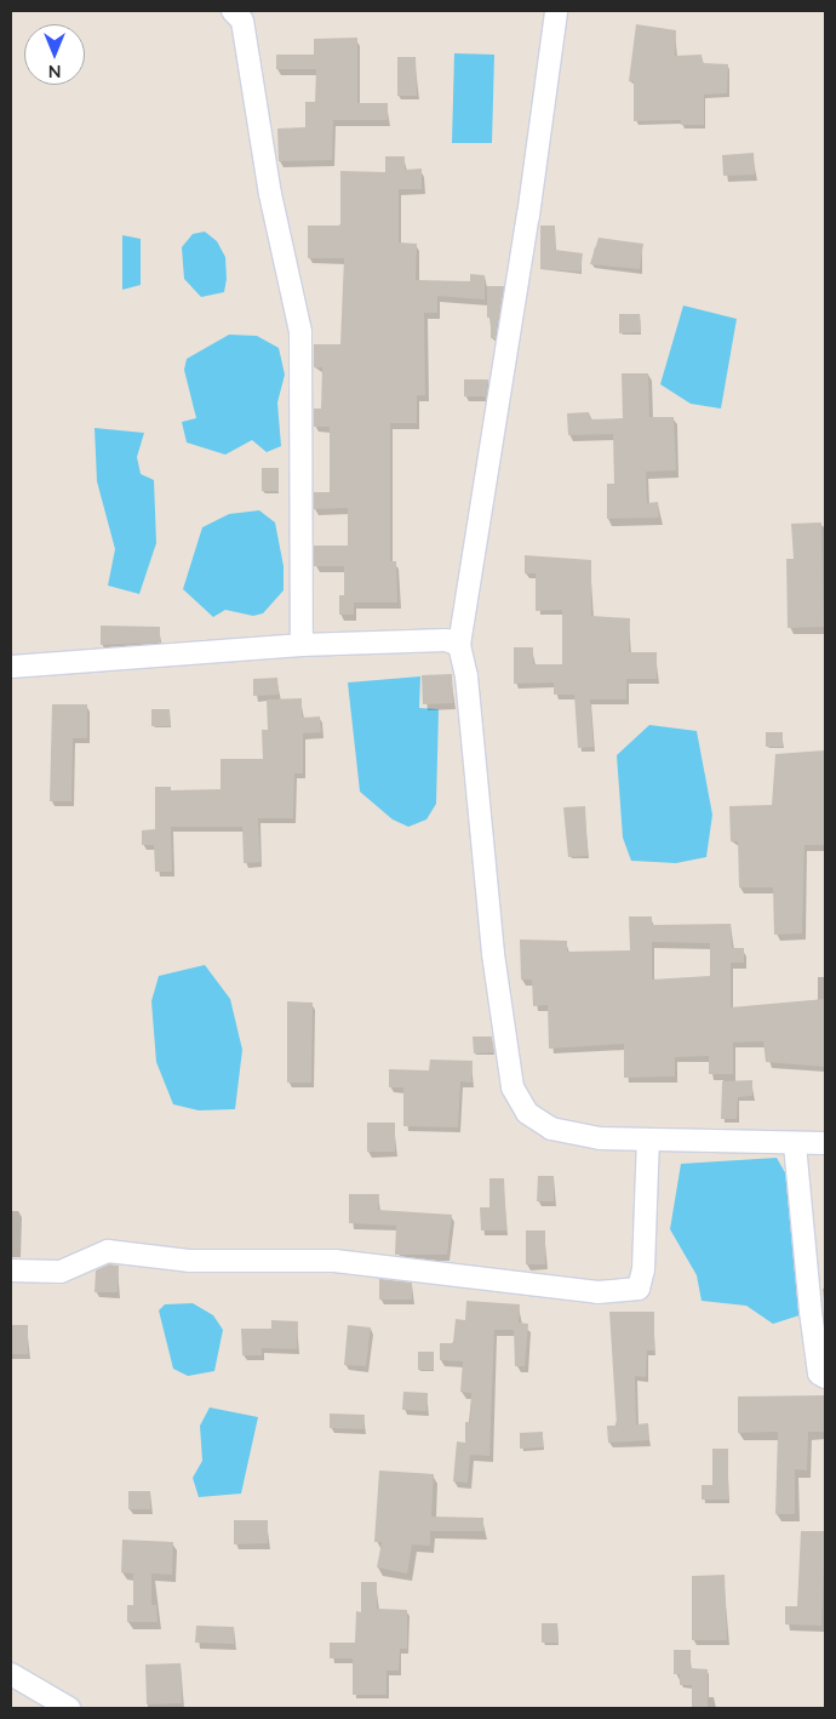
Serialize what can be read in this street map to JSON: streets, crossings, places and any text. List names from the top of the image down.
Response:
{
  "north": "bottom"
}
